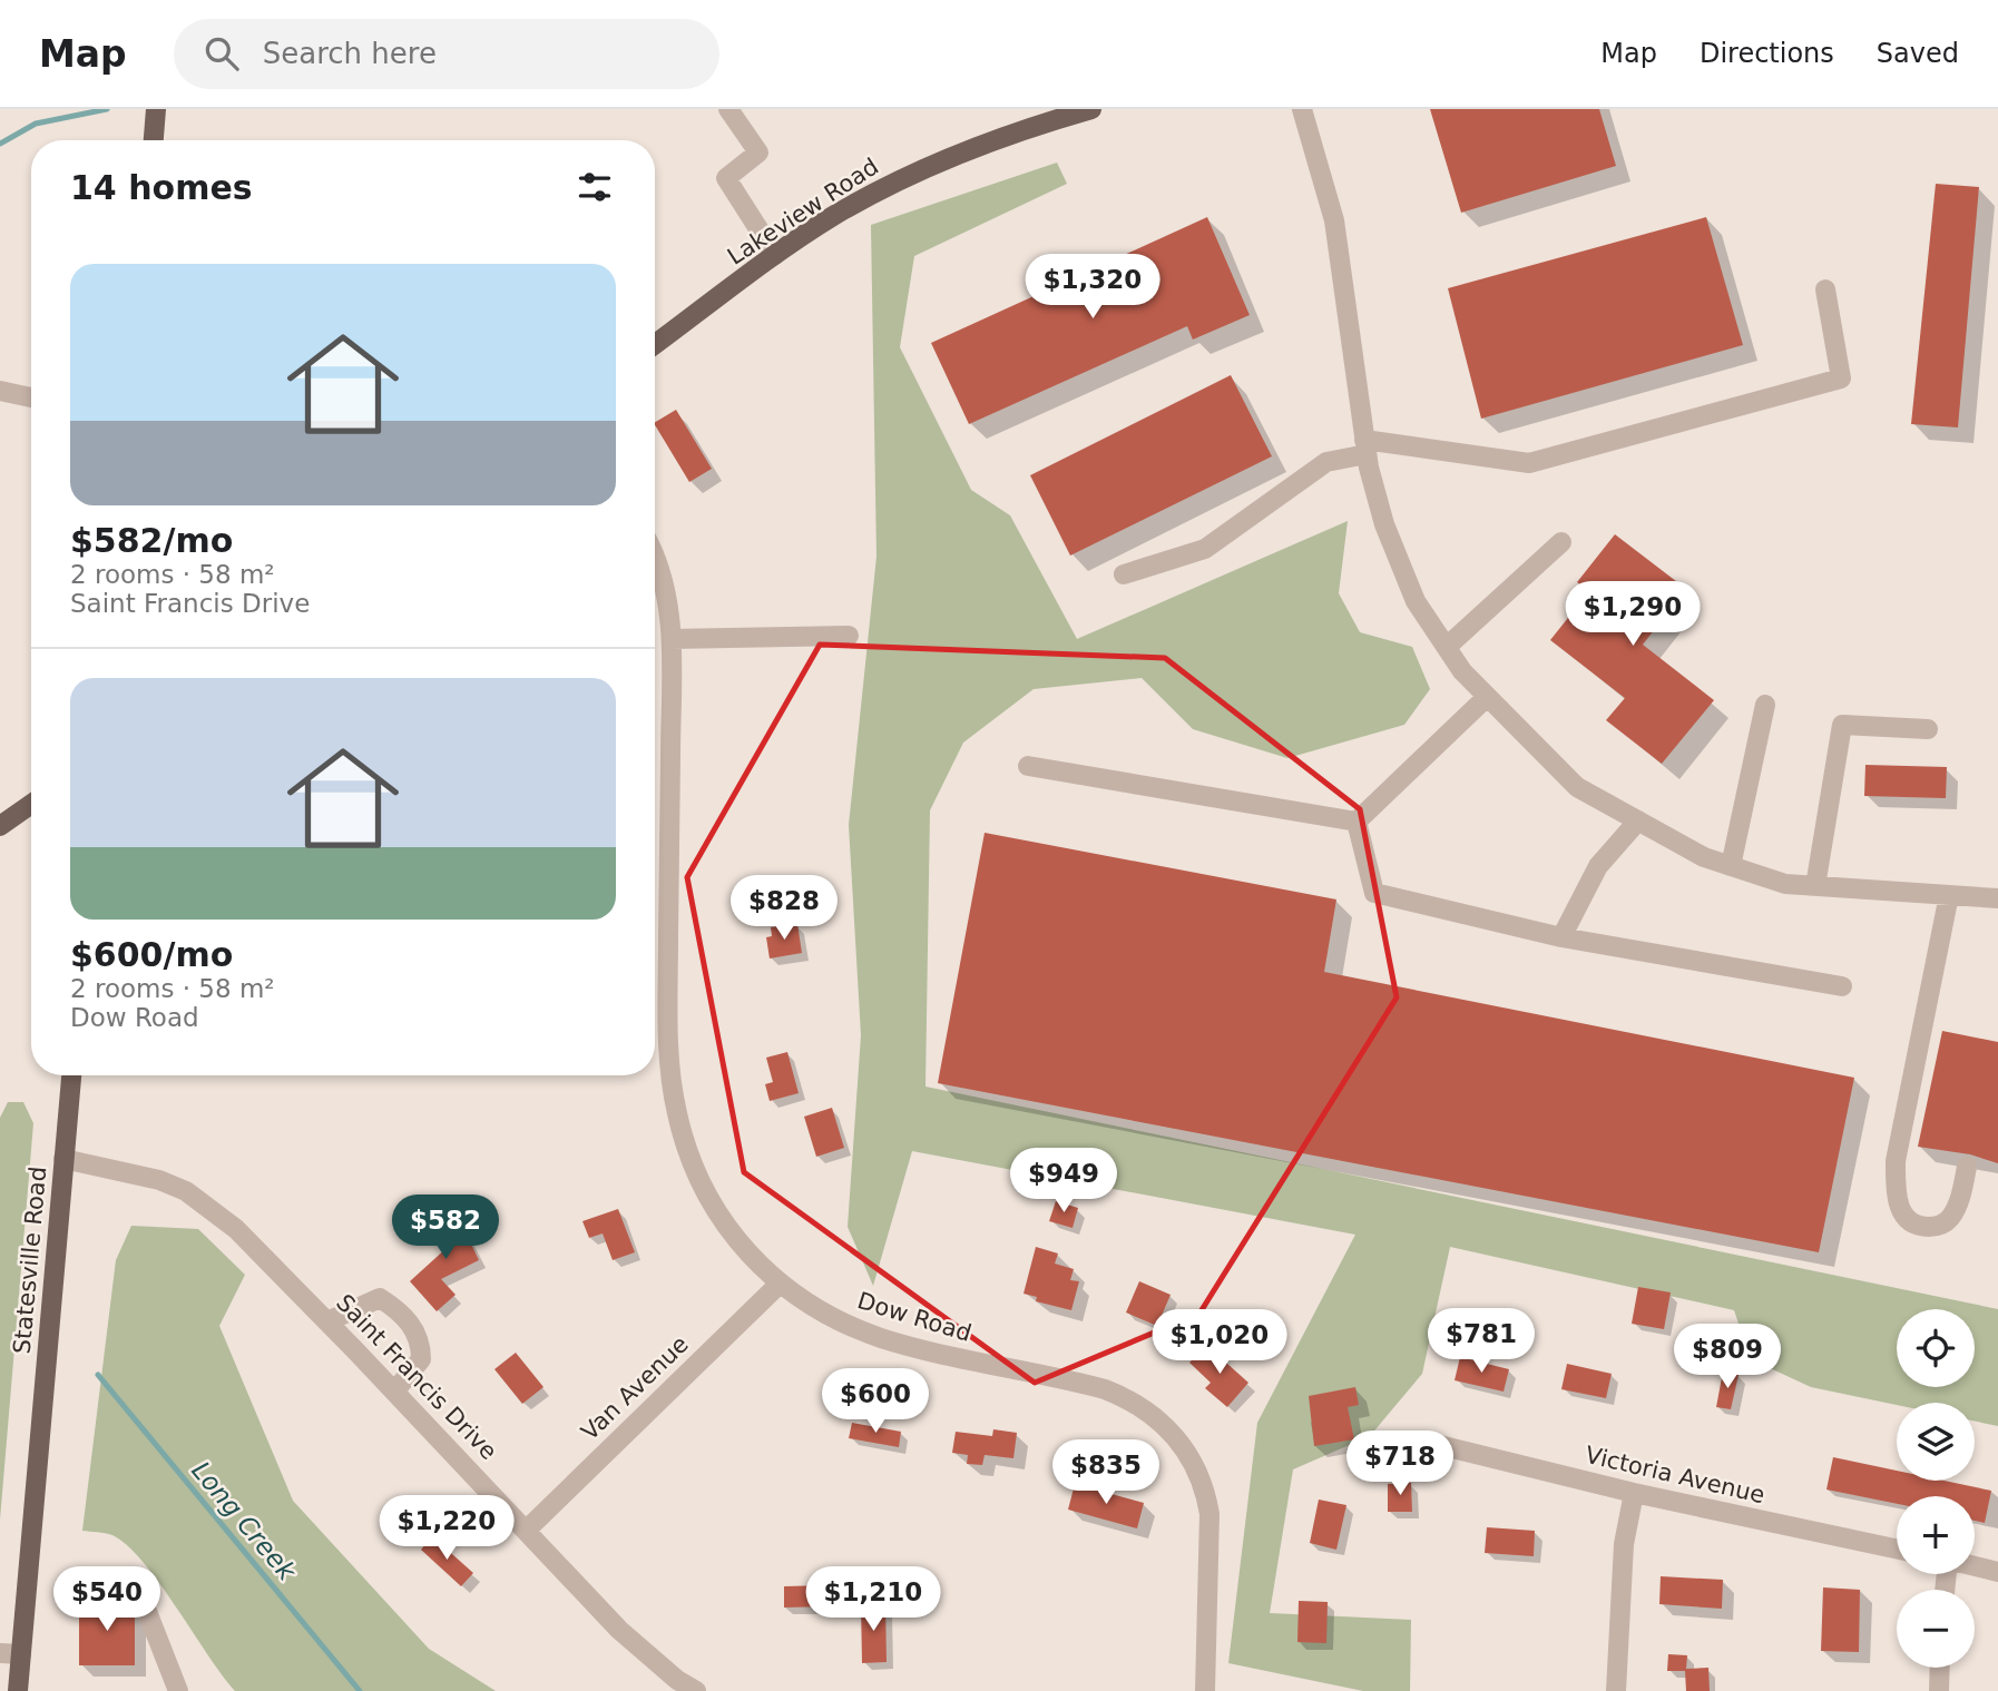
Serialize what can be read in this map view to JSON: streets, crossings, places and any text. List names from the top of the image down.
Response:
{
  "streets": {
    "main road": ["Lakeview Road", "Statesville Road"],
    "street": [
      "Dow Road",
      "Saint Francis Drive",
      "Van Avenue",
      "Victoria Avenue"
    ]
  },
  "crossings": [
    ["Statesville Road", "Saint Francis Drive"],
    ["Dow Road", "Van Avenue"],
    ["Saint Francis Drive", "Van Avenue"]
  ],
  "water": ["Long Creek"],
  "page": {
    "header": "Map",
    "search": "Search here",
    "nav": ["Map", "Directions", "Saved"],
    "heading": "14 homes",
    "list": [
      {
        "name": "$582/mo",
        "note": "2 rooms · 58 m² · Saint Francis Drive"
      },
      {
        "name": "$600/mo",
        "note": "2 rooms · 58 m² · Dow Road"
      }
    ],
    "price": [
      "$1,320",
      "$1,290",
      "$828",
      "$949",
      "$582",
      "$781",
      "$1,020",
      "$809",
      "$600",
      "$718",
      "$835",
      "$1,220",
      "$540",
      "$1,210"
    ],
    "map_buttons": ["+", "−"]
  }
}
